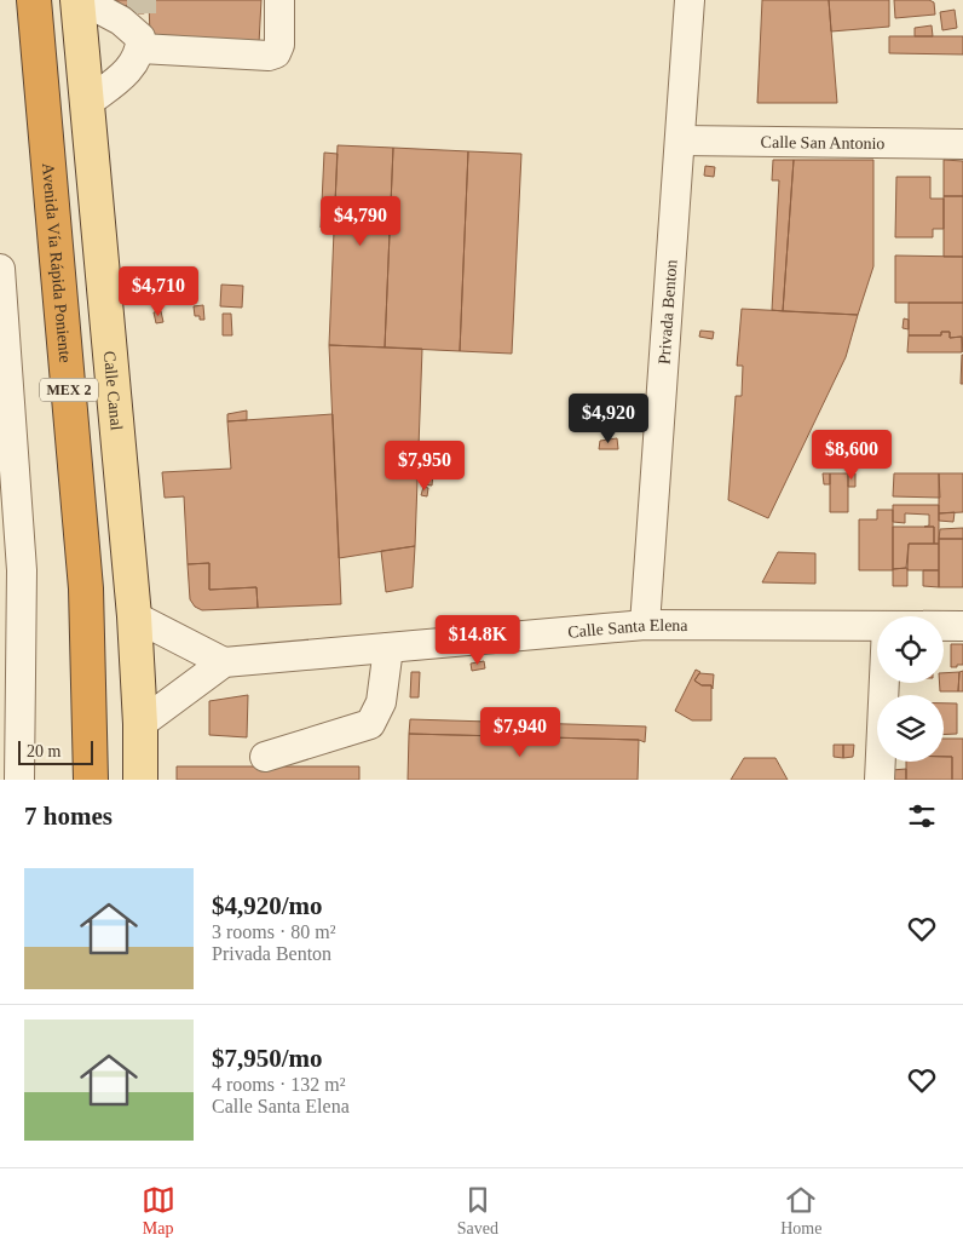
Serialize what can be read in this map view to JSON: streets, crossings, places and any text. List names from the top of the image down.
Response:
{
  "streets": {
    "highway": ["Avenida Vía Rápida Poniente", "MEX 2"],
    "main road": ["Calle Canal"],
    "street": ["Calle San Antonio", "Privada Benton", "Calle Santa Elena"]
  },
  "crossings": [
    ["Calle San Antonio", "Privada Benton"],
    ["Privada Benton", "Calle Santa Elena"]
  ],
  "scale_bar": "20 m",
  "page": {
    "price": [
      "$4,790",
      "$4,710",
      "$4,920",
      "$8,600",
      "$7,950",
      "$14.8K",
      "$7,940"
    ],
    "scale": "20 m",
    "heading": "7 homes",
    "list": [
      {
        "name": "$4,920/mo",
        "note": "3 rooms · 80 m² · Privada Benton"
      },
      {
        "name": "$7,950/mo",
        "note": "4 rooms · 132 m² · Calle Santa Elena"
      }
    ],
    "tabs": ["Map", "Saved", "Home"]
  }
}
